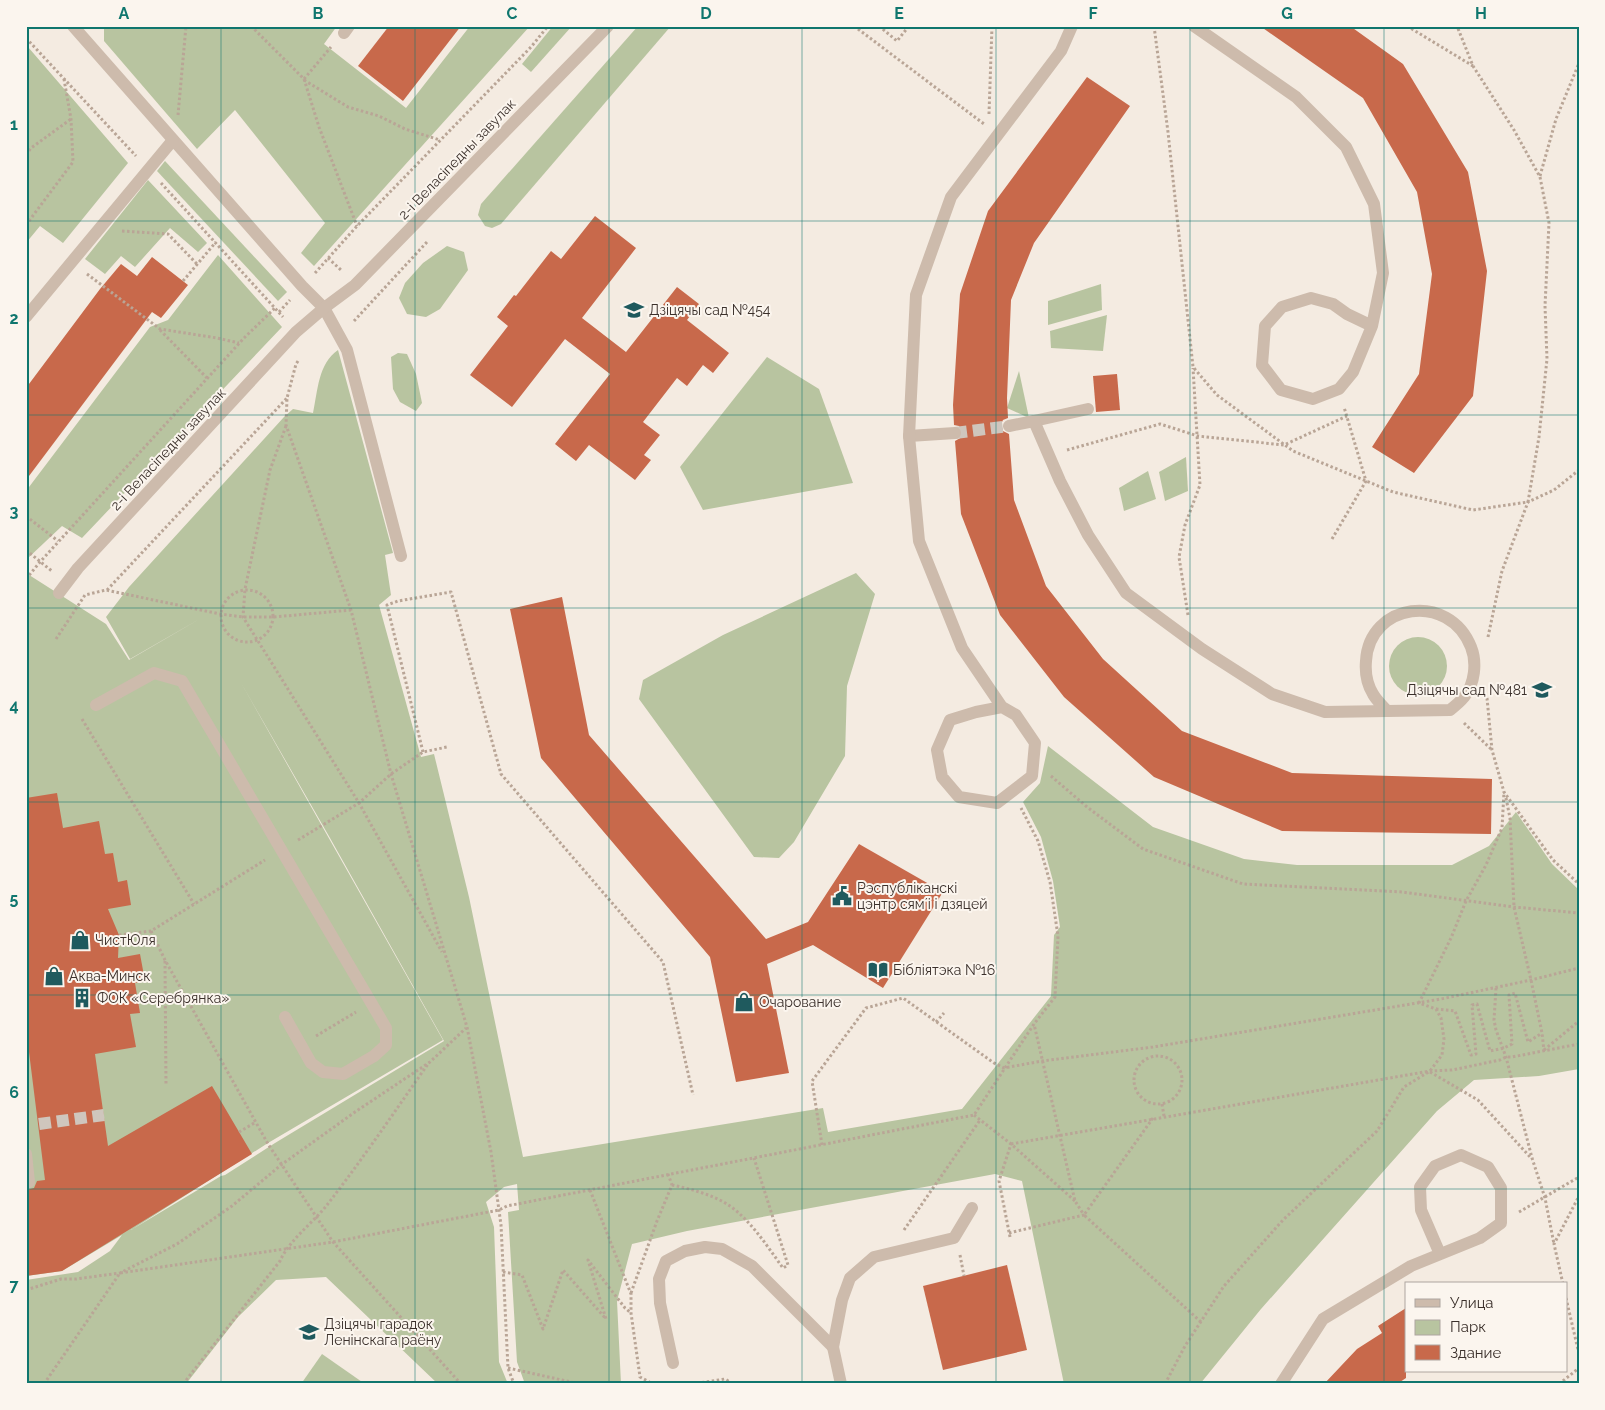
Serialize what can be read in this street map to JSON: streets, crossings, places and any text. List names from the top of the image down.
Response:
{
  "streets": {
    "street": ["2-і Веласіпедны завулак"]
  },
  "places": {
    "school or university": ["Дзіцячы сад №454", "Дзіцячы сад №481", "Дзіцячы гарадок Ленінскага раёну"],
    "public building": ["Рэспубліканскі цэнтр сямʼі і дзяцей"],
    "shop": ["ЧистЮля", "Аква-Минск", "Очарование"],
    "library": ["Бібліятэка №16"],
    "building": ["ФОК «Серебрянка»"]
  },
  "legend": ["Улица", "Парк", "Здание"],
  "grid": {
    "columns": [
      "A",
      "B",
      "C",
      "D",
      "E",
      "F",
      "G",
      "H"
    ],
    "rows": [
      "1",
      "2",
      "3",
      "4",
      "5",
      "6",
      "7"
    ]
  }
}
